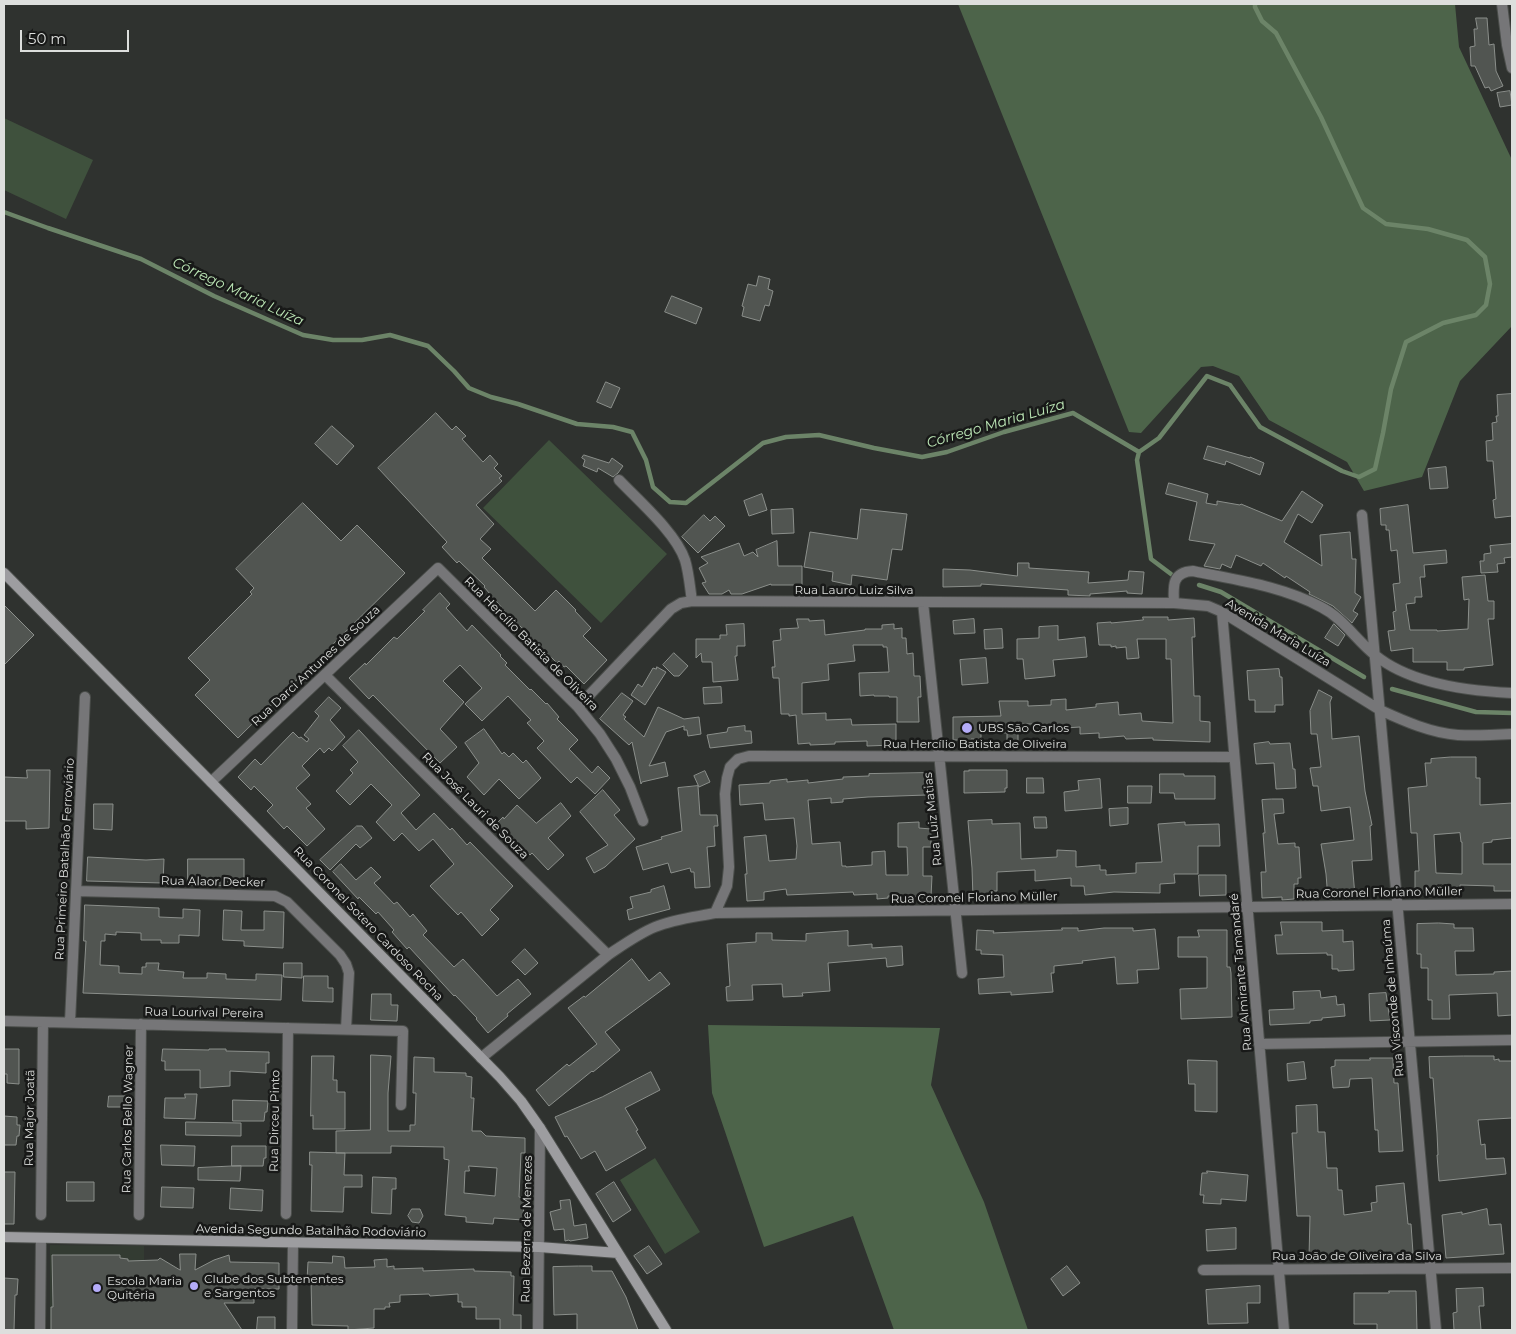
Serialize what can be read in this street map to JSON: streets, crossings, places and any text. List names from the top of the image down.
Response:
{
  "streets": {
    "street": [
      "Rua Lauro Luiz Silva",
      "Avenida Maria Luíza",
      "Rua Hercílio Batista de Oliveira",
      "Rua Darci Antunes de Souza",
      "Rua José Lauri de Souza",
      "Rua Luiz Matias",
      "Rua Primeiro Batalhão Ferroviário",
      "Rua Alaor Decker",
      "Rua Coronel Floriano Müller",
      "Rua Coronel Sotero Cardoso Rocha",
      "Rua Almirante Tamandaré",
      "Rua Visconde de Inhaúma",
      "Rua Lourival Pereira",
      "Rua Major Joatã",
      "Rua Carlos Bello Wagner",
      "Rua Dirceu Pinto",
      "Rua Bezerra de Menezes",
      "Avenida Segundo Batalhão Rodoviário",
      "Rua João de Oliveira da Silva"
    ]
  },
  "crossings": [
    ["Rua Lauro Luiz Silva", "Avenida Maria Luíza"],
    ["Rua Lauro Luiz Silva", "Rua Hercílio Batista de Oliveira"],
    ["Rua Lauro Luiz Silva", "Rua Luiz Matias"],
    ["Avenida Maria Luíza", "Rua Almirante Tamandaré"],
    ["Avenida Maria Luíza", "Rua Visconde de Inhaúma"],
    ["Rua Hercílio Batista de Oliveira", "Rua Darci Antunes de Souza"],
    ["Rua Hercílio Batista de Oliveira", "Rua Luiz Matias"],
    ["Rua Hercílio Batista de Oliveira", "Rua Coronel Floriano Müller"],
    ["Rua Hercílio Batista de Oliveira", "Rua Almirante Tamandaré"],
    ["Rua Darci Antunes de Souza", "Rua José Lauri de Souza"],
    ["Rua Darci Antunes de Souza", "Rua Coronel Sotero Cardoso Rocha"],
    ["Rua José Lauri de Souza", "Rua Coronel Floriano Müller"],
    ["Rua Luiz Matias", "Rua Coronel Floriano Müller"],
    ["Rua Primeiro Batalhão Ferroviário", "Rua Alaor Decker"],
    ["Rua Primeiro Batalhão Ferroviário", "Rua Lourival Pereira"],
    ["Rua Alaor Decker", "Rua Lourival Pereira"],
    ["Rua Coronel Floriano Müller", "Rua Coronel Sotero Cardoso Rocha"],
    ["Rua Coronel Floriano Müller", "Rua Almirante Tamandaré"],
    ["Rua Coronel Floriano Müller", "Rua Visconde de Inhaúma"],
    ["Rua Coronel Sotero Cardoso Rocha", "Rua Bezerra de Menezes"],
    ["Rua Coronel Sotero Cardoso Rocha", "Avenida Segundo Batalhão Rodoviário"],
    ["Rua Almirante Tamandaré", "Rua João de Oliveira da Silva"],
    ["Rua Visconde de Inhaúma", "Rua João de Oliveira da Silva"],
    ["Rua Lourival Pereira", "Rua Major Joatã"],
    ["Rua Lourival Pereira", "Rua Carlos Bello Wagner"],
    ["Rua Lourival Pereira", "Rua Dirceu Pinto"],
    ["Rua Bezerra de Menezes", "Avenida Segundo Batalhão Rodoviário"]
  ],
  "water": ["Córrego Maria Luíza"],
  "places": ["UBS São Carlos", "Clube dos Subtenentes e Sargentos", "Escola Maria Quitéria"],
  "scale_bar": "50 m"
}
